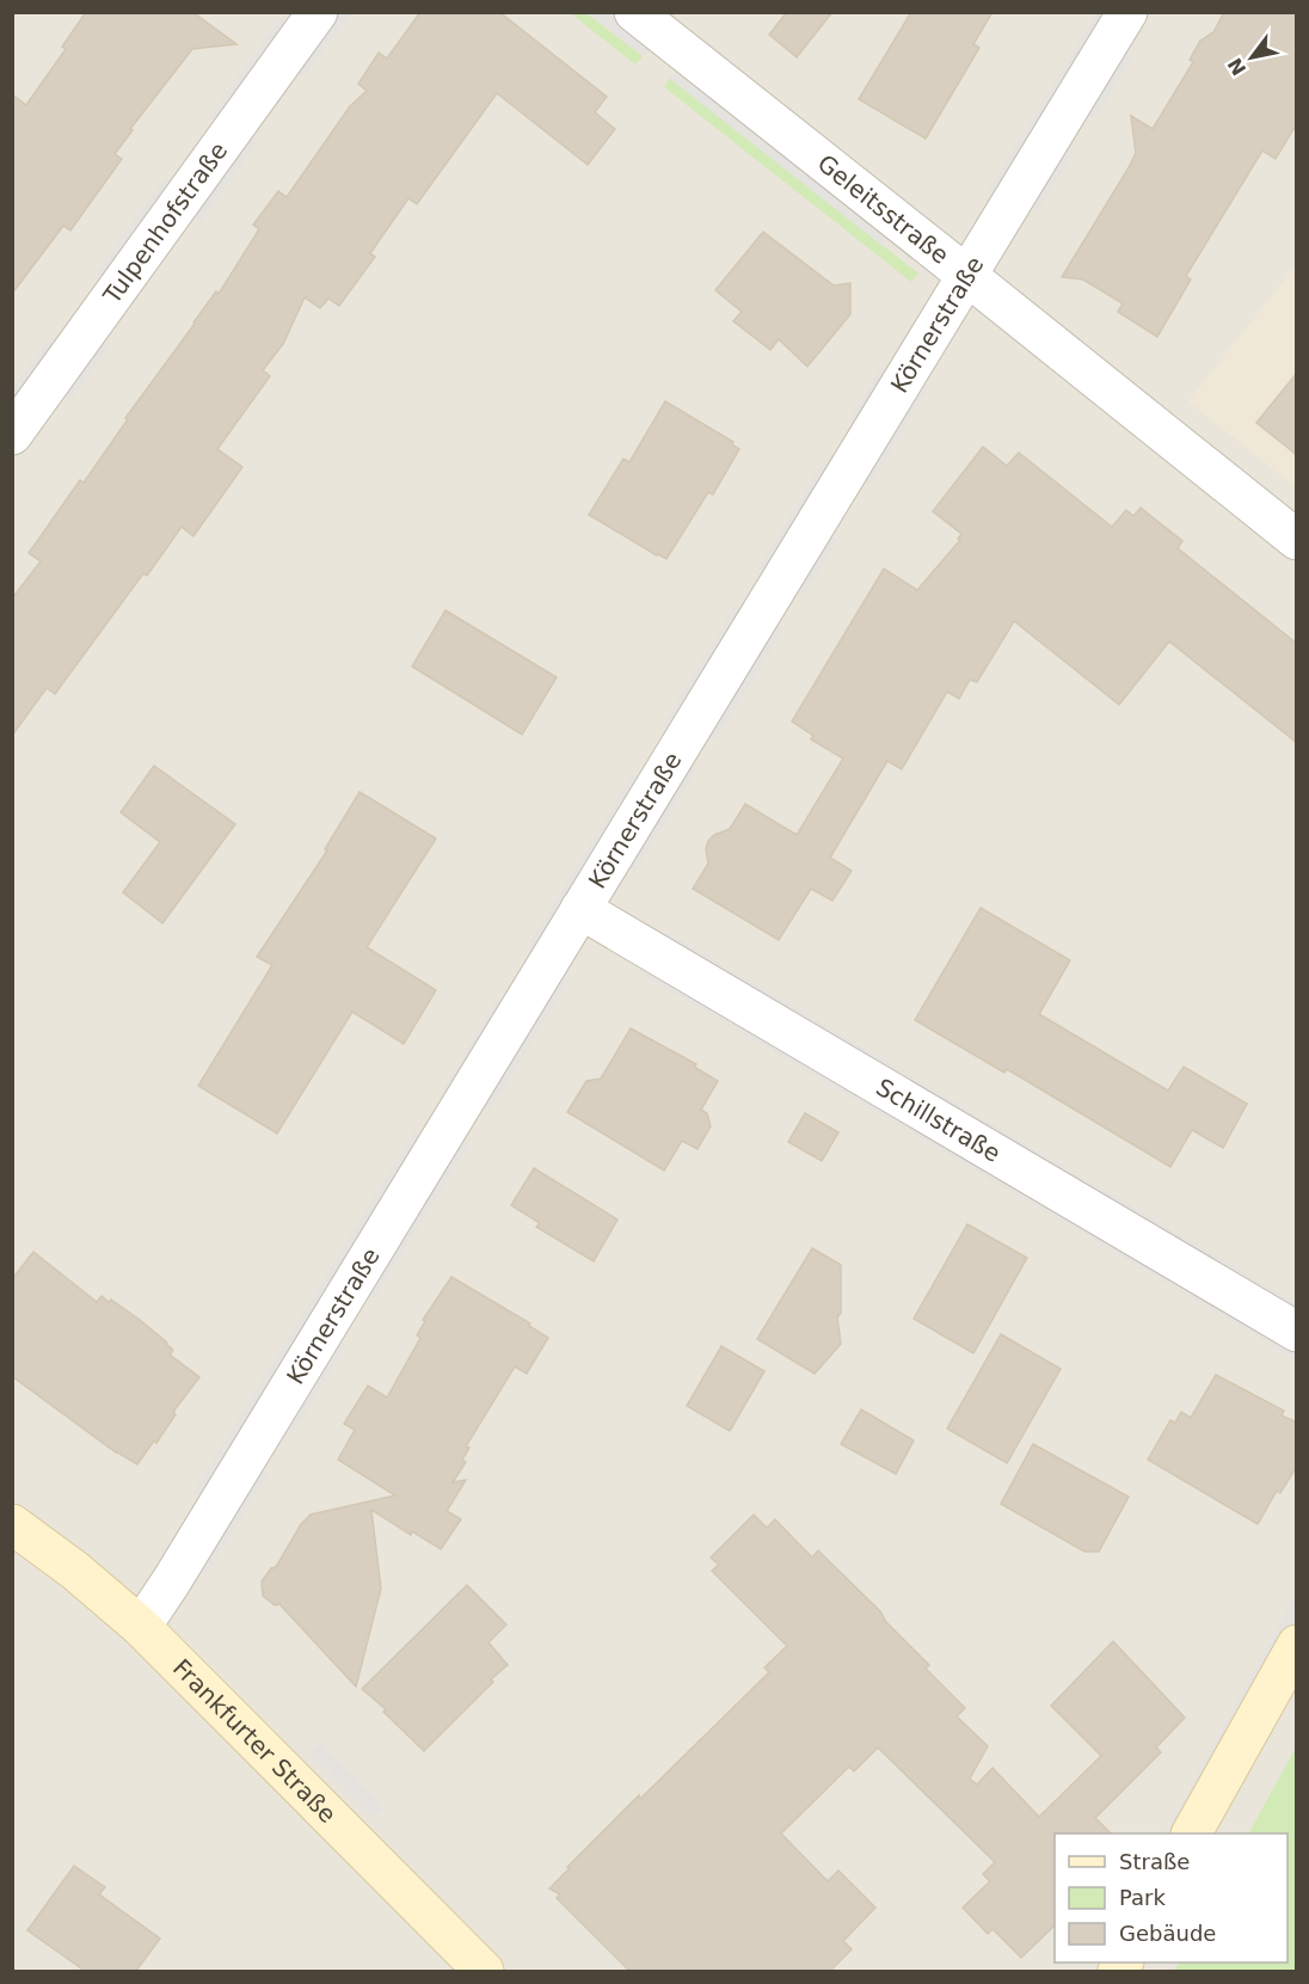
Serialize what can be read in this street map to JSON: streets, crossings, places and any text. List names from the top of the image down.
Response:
{
  "streets": {
    "main road": ["Frankfurter Straße"],
    "street": [
      "Geleitsstraße",
      "Tulpenhofstraße",
      "Körnerstraße",
      "Schillstraße"
    ]
  },
  "crossings": [
    ["Geleitsstraße", "Körnerstraße"],
    ["Körnerstraße", "Schillstraße"],
    ["Körnerstraße", "Frankfurter Straße"]
  ],
  "legend": ["Straße", "Park", "Gebäude"],
  "north": "bottom left"
}
